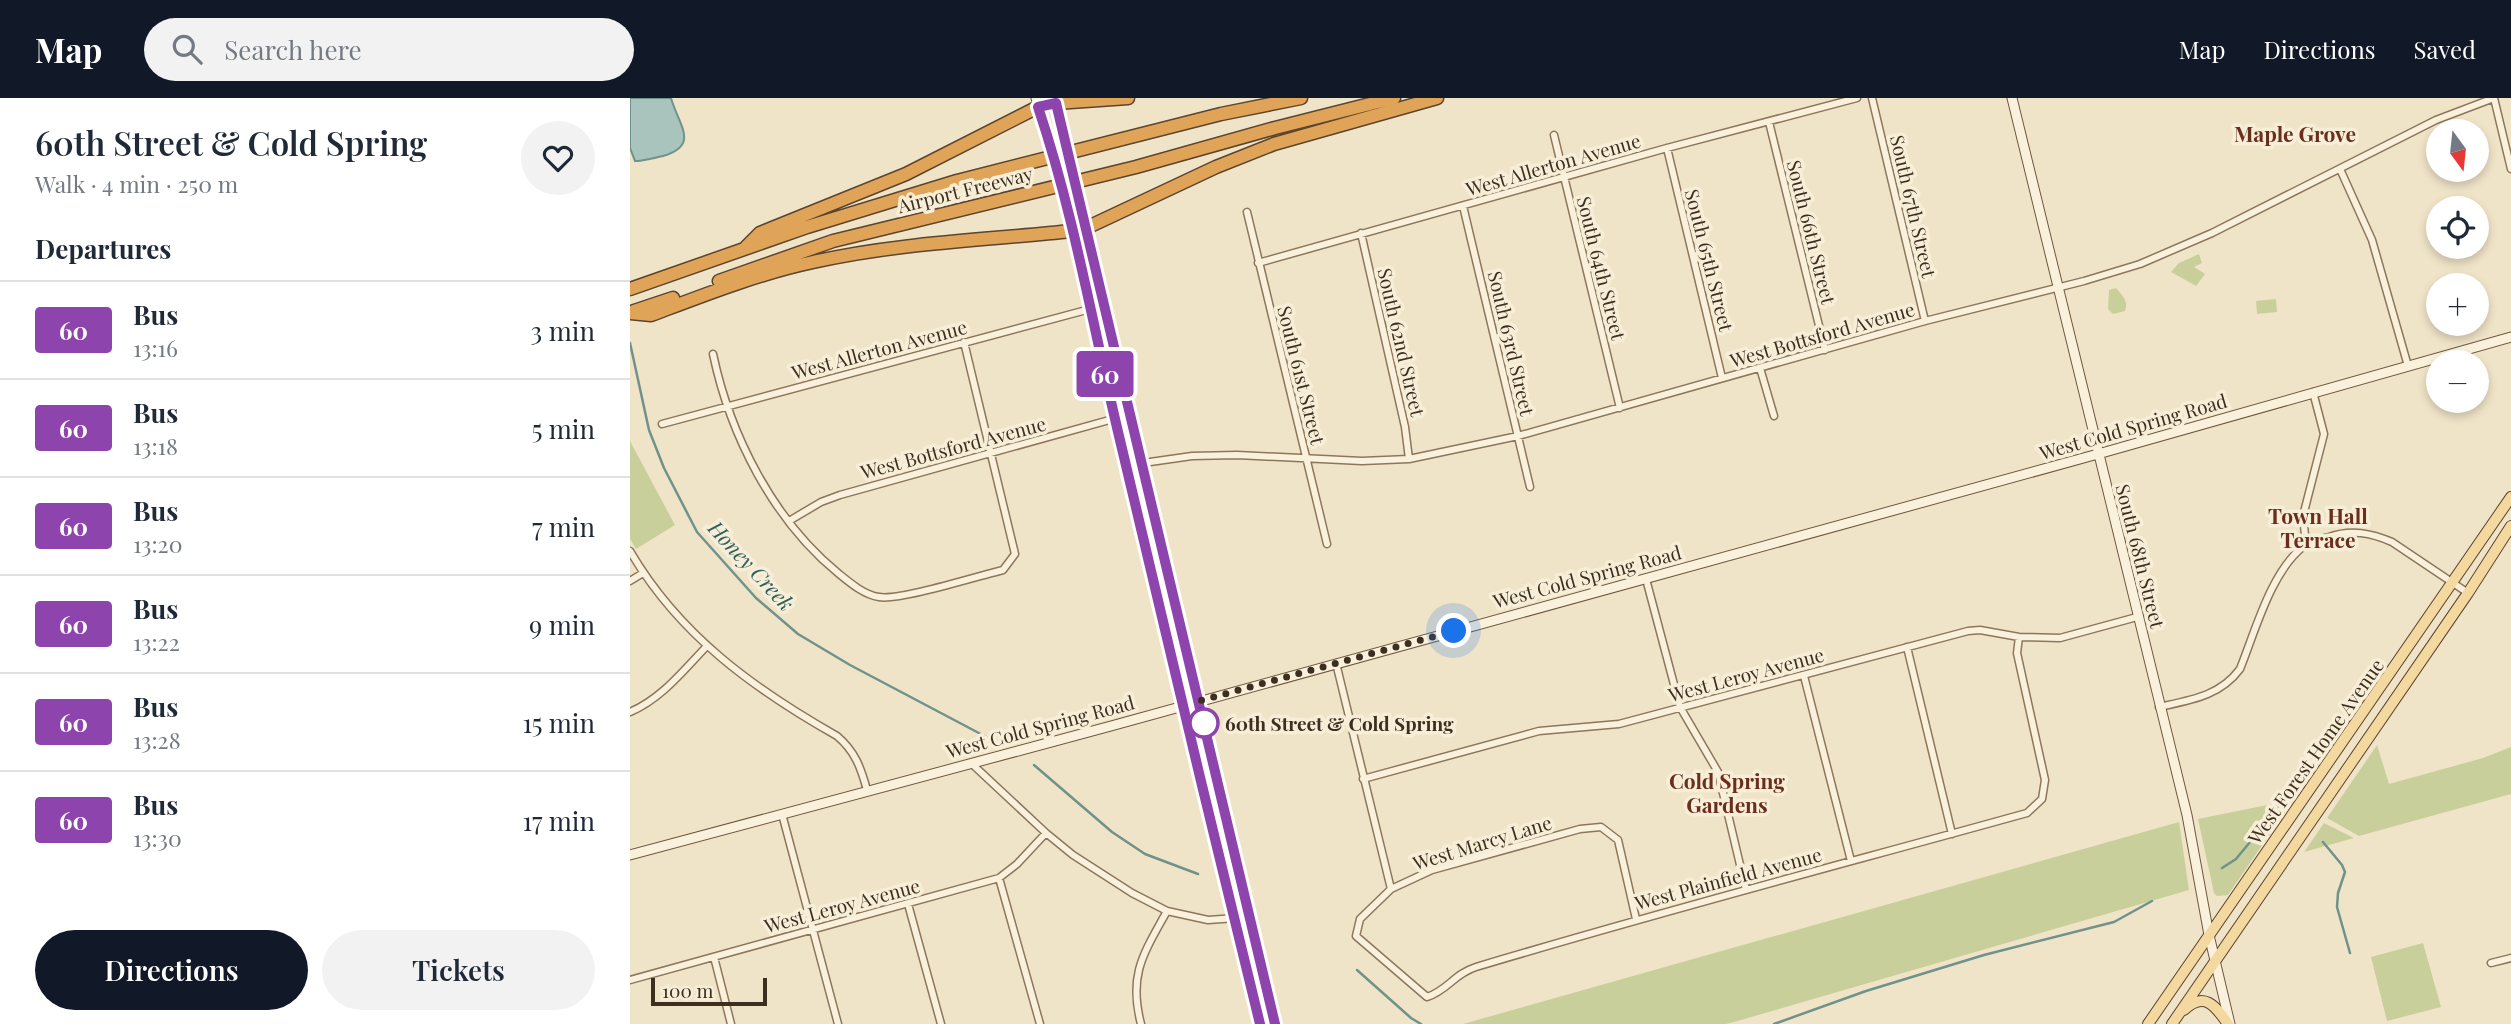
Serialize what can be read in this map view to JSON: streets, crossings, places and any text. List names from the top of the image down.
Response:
{
  "streets": {
    "highway": ["Airport Freeway"],
    "main road": ["West Forest Home Avenue"],
    "street": [
      "West Allerton Avenue",
      "South 67th Street",
      "South 66th Street",
      "South 65th Street",
      "South 64th Street",
      "West Bottsford Avenue",
      "South 62nd Street",
      "South 63rd Street",
      "South 61st Street",
      "West Cold Spring Road",
      "South 68th Street",
      "West Leroy Avenue",
      "West Marcy Lane",
      "West Plainfield Avenue"
    ]
  },
  "crossings": [
    ["West Allerton Avenue", "South 66th Street"],
    ["West Allerton Avenue", "South 65th Street"],
    ["West Allerton Avenue", "South 64th Street"],
    ["West Allerton Avenue", "South 62nd Street"],
    ["West Allerton Avenue", "South 63rd Street"],
    ["West Allerton Avenue", "South 61st Street"],
    ["South 67th Street", "West Bottsford Avenue"],
    ["South 66th Street", "West Bottsford Avenue"],
    ["South 65th Street", "West Bottsford Avenue"],
    ["South 64th Street", "West Bottsford Avenue"],
    ["West Bottsford Avenue", "South 62nd Street"],
    ["West Bottsford Avenue", "South 63rd Street"],
    ["West Bottsford Avenue", "South 61st Street"],
    ["West Bottsford Avenue", "South 68th Street"],
    ["West Cold Spring Road", "South 68th Street"],
    ["South 68th Street", "West Leroy Avenue"],
    ["South 68th Street", "West Forest Home Avenue"],
    ["West Leroy Avenue", "West Plainfield Avenue"],
    ["West Marcy Lane", "West Plainfield Avenue"]
  ],
  "districts": ["Maple Grove", "Town Hall Terrace", "Cold Spring Gardens"],
  "water": ["Honey Creek"],
  "places": ["60th Street & Cold Spring"],
  "lines": ["bus line 60"],
  "scale_bar": "100 m",
  "north": "bottom",
  "page": {
    "header": "Map",
    "search": "Search here",
    "nav": ["Map", "Directions", "Saved"],
    "heading": [
      ["60th Street & Cold Spring", "Walk · 4 min · 250 m"],
      "Departures"
    ],
    "on_map": "60",
    "map_buttons": ["+", "−"],
    "list": [
      {
        "mark": "60",
        "name": "Bus",
        "note": "13:16",
        "value": "3 min"
      },
      {
        "mark": "60",
        "name": "Bus",
        "note": "13:18",
        "value": "5 min"
      },
      {
        "mark": "60",
        "name": "Bus",
        "note": "13:20",
        "value": "7 min"
      },
      {
        "mark": "60",
        "name": "Bus",
        "note": "13:22",
        "value": "9 min"
      },
      {
        "mark": "60",
        "name": "Bus",
        "note": "13:28",
        "value": "15 min"
      },
      {
        "mark": "60",
        "name": "Bus",
        "note": "13:30",
        "value": "17 min"
      }
    ],
    "buttons": ["Directions", "Tickets"],
    "scale": "100 m"
  }
}
